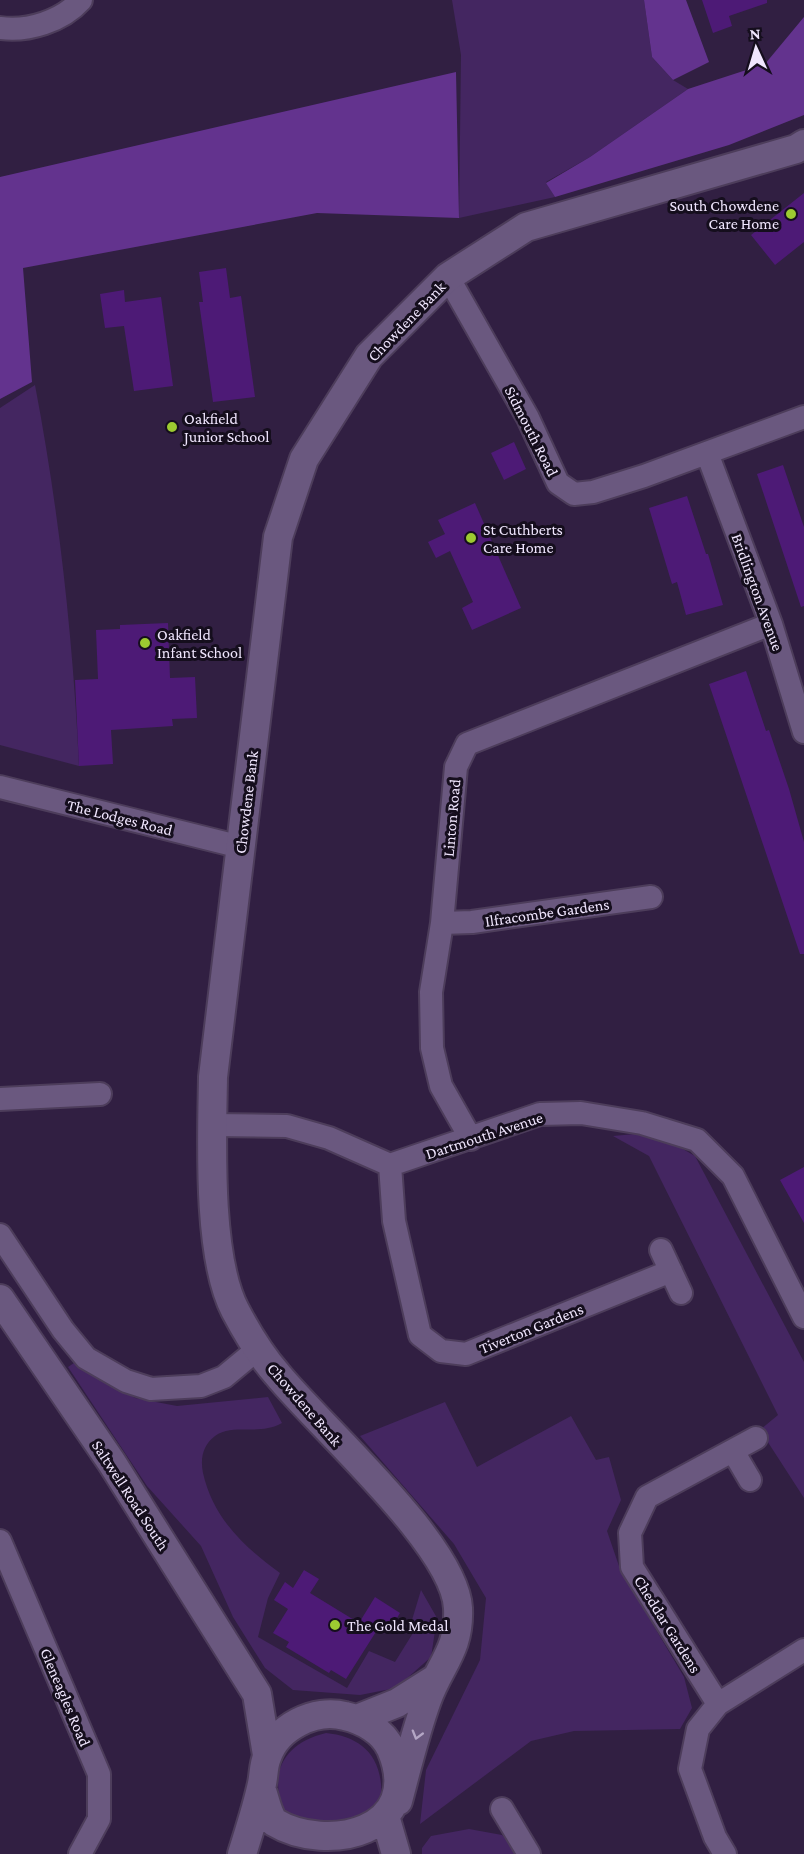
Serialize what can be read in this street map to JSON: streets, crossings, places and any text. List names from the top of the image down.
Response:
{
  "streets": {
    "street": [
      "Chowdene Bank",
      "Sidmouth Road",
      "Bridlington Avenue",
      "The Lodges Road",
      "Linton Road",
      "Ilfracombe Gardens",
      "Dartmouth Avenue",
      "Tiverton Gardens",
      "Saltwell Road South",
      "Cheddar Gardens",
      "Gleneagles Road"
    ]
  },
  "crossings": [
    ["Chowdene Bank", "Sidmouth Road"],
    ["Chowdene Bank", "The Lodges Road"],
    ["Chowdene Bank", "Saltwell Road South"],
    ["Sidmouth Road", "Bridlington Avenue"],
    ["Bridlington Avenue", "Linton Road"],
    ["Linton Road", "Ilfracombe Gardens"],
    ["Linton Road", "Dartmouth Avenue"],
    ["Dartmouth Avenue", "Tiverton Gardens"]
  ],
  "places": [
    "South Chowdene Care Home",
    "Oakfield Junior School",
    "St Cuthberts Care Home",
    "Oakfield Infant School",
    "The Gold Medal"
  ],
  "north": "top"
}
